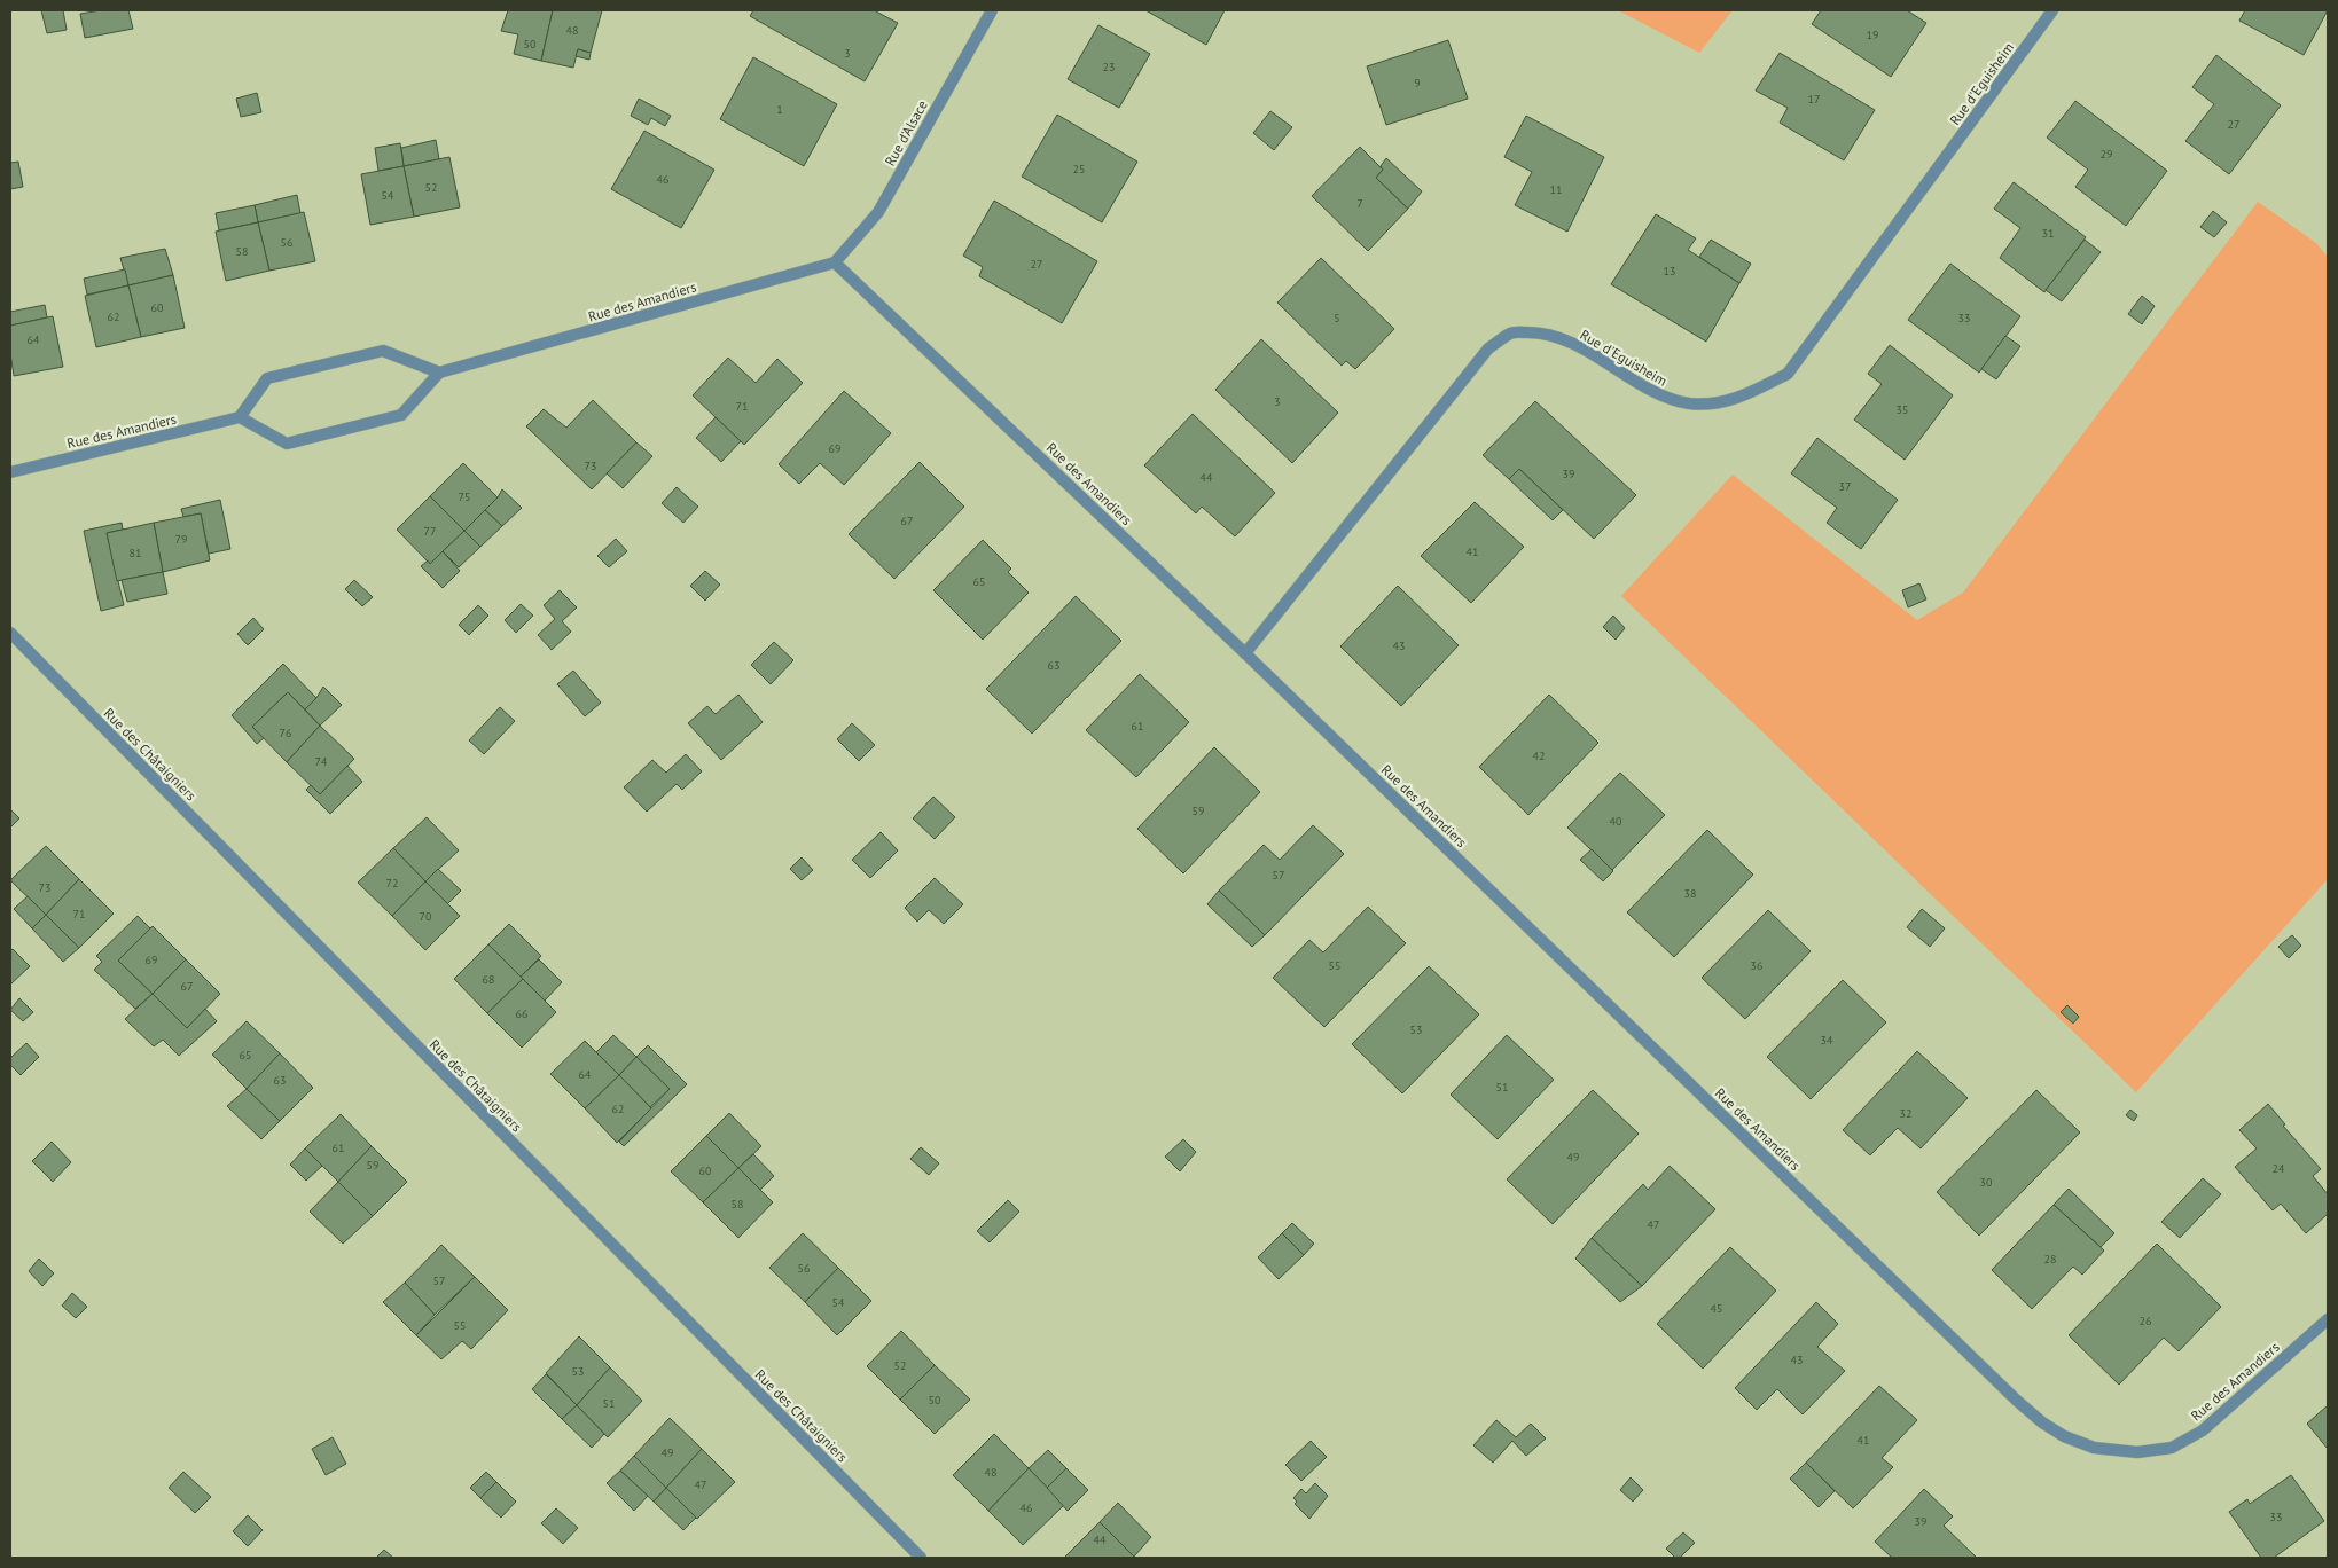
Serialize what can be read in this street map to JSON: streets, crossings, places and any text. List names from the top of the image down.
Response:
{
  "streets": {
    "street": [
      "Rue d'Eguisheim",
      "Rue d'Alsace",
      "Rue des Amandiers",
      "Rue des Châtaigniers"
    ]
  },
  "crossings": [
    ["Rue d'Eguisheim", "Rue des Amandiers"],
    ["Rue d'Alsace", "Rue des Amandiers"]
  ],
  "house_numbers": [
    "48",
    "19",
    "50",
    "3",
    "23",
    "9",
    "17",
    "1",
    "27",
    "29",
    "25",
    "46",
    "52",
    "11",
    "54",
    "7",
    "31",
    "56",
    "58",
    "27",
    "13",
    "60",
    "62",
    "5",
    "33",
    "64",
    "3",
    "71",
    "35",
    "69",
    "73",
    "39",
    "44",
    "37",
    "75",
    "67",
    "77",
    "79",
    "41",
    "81",
    "65",
    "43",
    "63",
    "61",
    "76",
    "42",
    "74",
    "59",
    "40",
    "57",
    "72",
    "73",
    "38",
    "71",
    "70",
    "69",
    "55",
    "36",
    "68",
    "67",
    "66",
    "53",
    "34",
    "65",
    "64",
    "63",
    "51",
    "62",
    "32",
    "61",
    "49",
    "59",
    "24",
    "60",
    "30",
    "58",
    "47",
    "28",
    "56",
    "57",
    "54",
    "45",
    "26",
    "55",
    "43",
    "52",
    "53",
    "50",
    "51",
    "41",
    "49",
    "48",
    "47",
    "46",
    "33",
    "39",
    "44"
  ]
}
